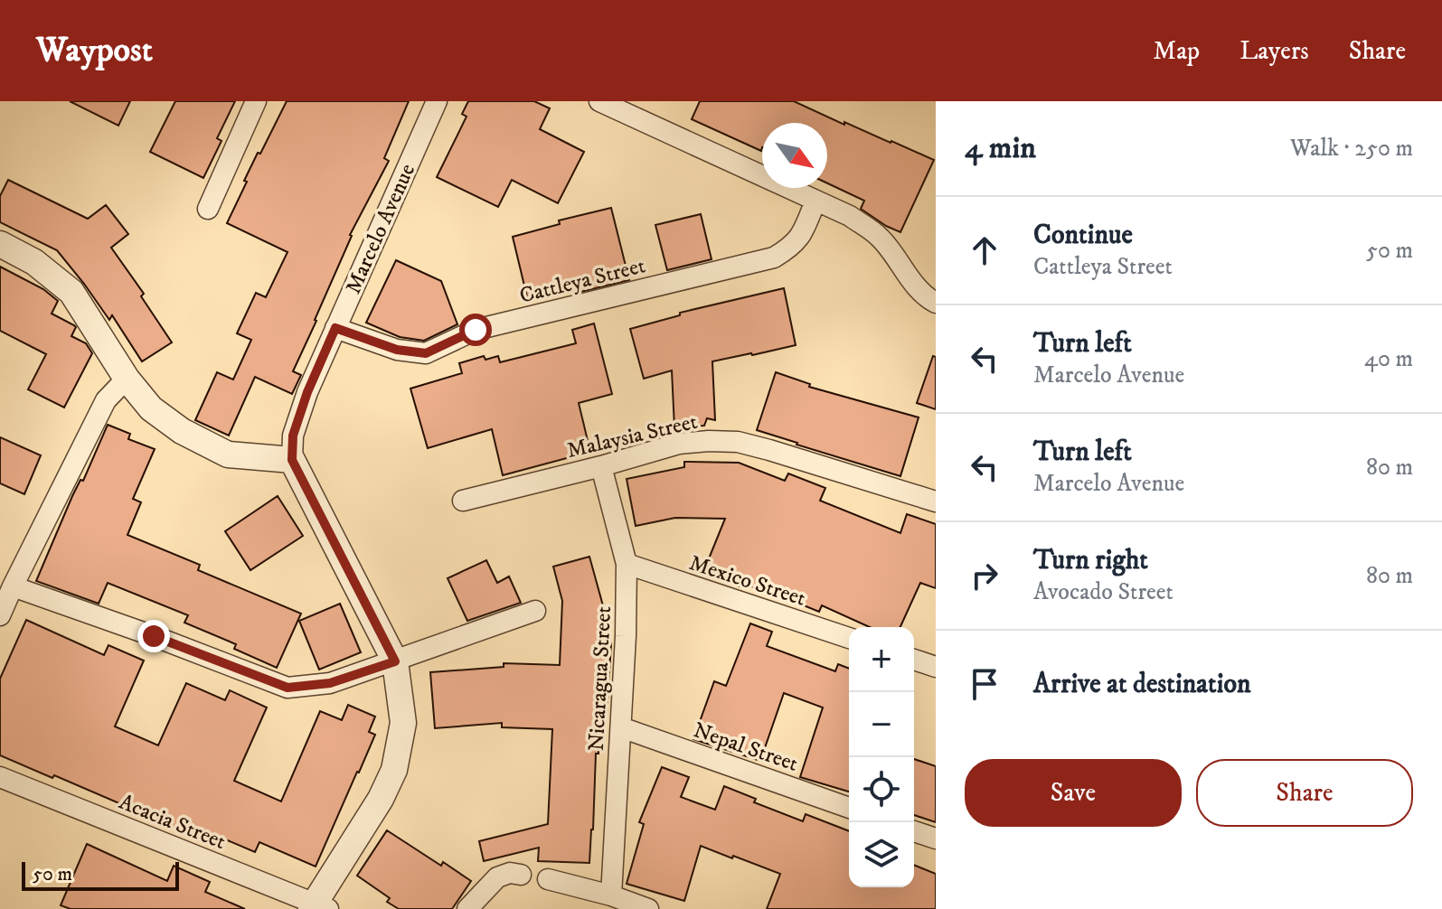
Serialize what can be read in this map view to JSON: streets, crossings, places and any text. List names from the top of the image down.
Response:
{
  "streets": {
    "street": [
      "Marcelo Avenue",
      "Cattleya Street",
      "Malaysia Street",
      "Mexico Street",
      "Nicaragua Street",
      "Nepal Street",
      "Acacia Street"
    ]
  },
  "crossings": [
    ["Marcelo Avenue", "Cattleya Street"],
    ["Malaysia Street", "Nicaragua Street"],
    ["Mexico Street", "Nicaragua Street"],
    ["Nicaragua Street", "Nepal Street"]
  ],
  "scale_bar": "50 m",
  "north": "bottom right",
  "page": {
    "header": "Waypost",
    "nav": ["Map", "Layers", "Share"],
    "heading": ["4 min", "Walk · 250 m"],
    "list": [
      ["Continue", "Cattleya Street", "50 m"],
      ["Turn left", "Marcelo Avenue", "40 m"],
      ["Turn left", "Marcelo Avenue", "80 m"],
      ["Turn right", "Avocado Street", "80 m"],
      "Arrive at destination"
    ],
    "map_buttons": ["+", "−"],
    "buttons": ["Save", "Share"],
    "scale": "50 m"
  }
}
